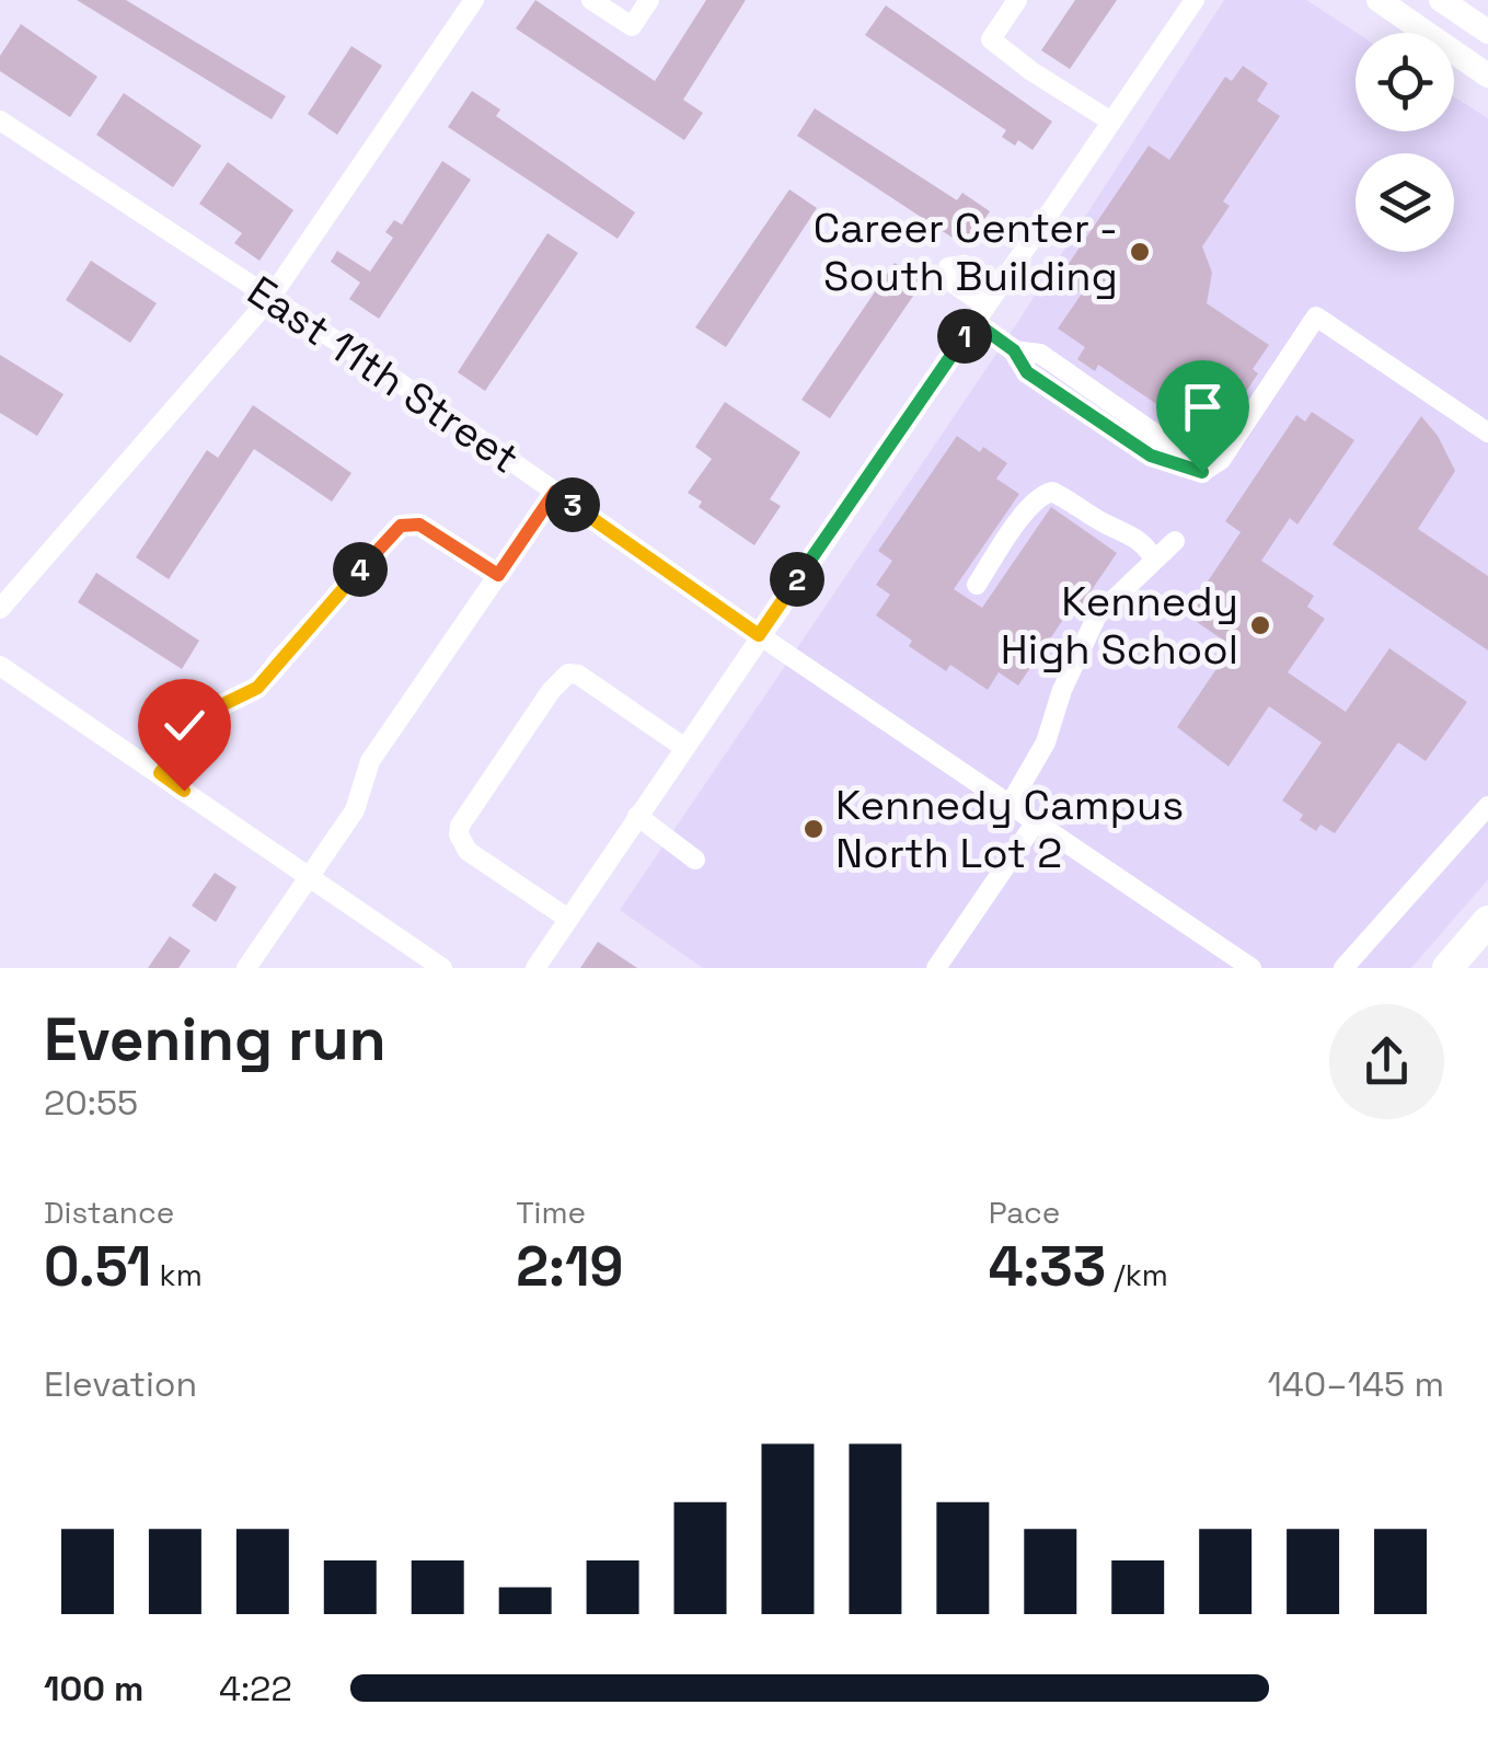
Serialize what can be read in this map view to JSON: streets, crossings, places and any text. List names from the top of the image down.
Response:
{
  "streets": {
    "street": ["East 11th Street"]
  },
  "places": ["Career Center - South Building", "Kennedy High School", "Kennedy Campus North Lot 2"],
  "page": {
    "pins": [
      "1",
      "3",
      "4",
      "2"
    ],
    "heading": ["Evening run", "20:55"],
    "stats": [
      ["Distance", "0.51 km"],
      ["Time", "2:19"],
      ["Pace", "4:33 /km"]
    ],
    "chart": ["Elevation", "140–145 m"],
    "list": [
      {
        "name": "100 m",
        "note": "4:22"
      }
    ]
  }
}
